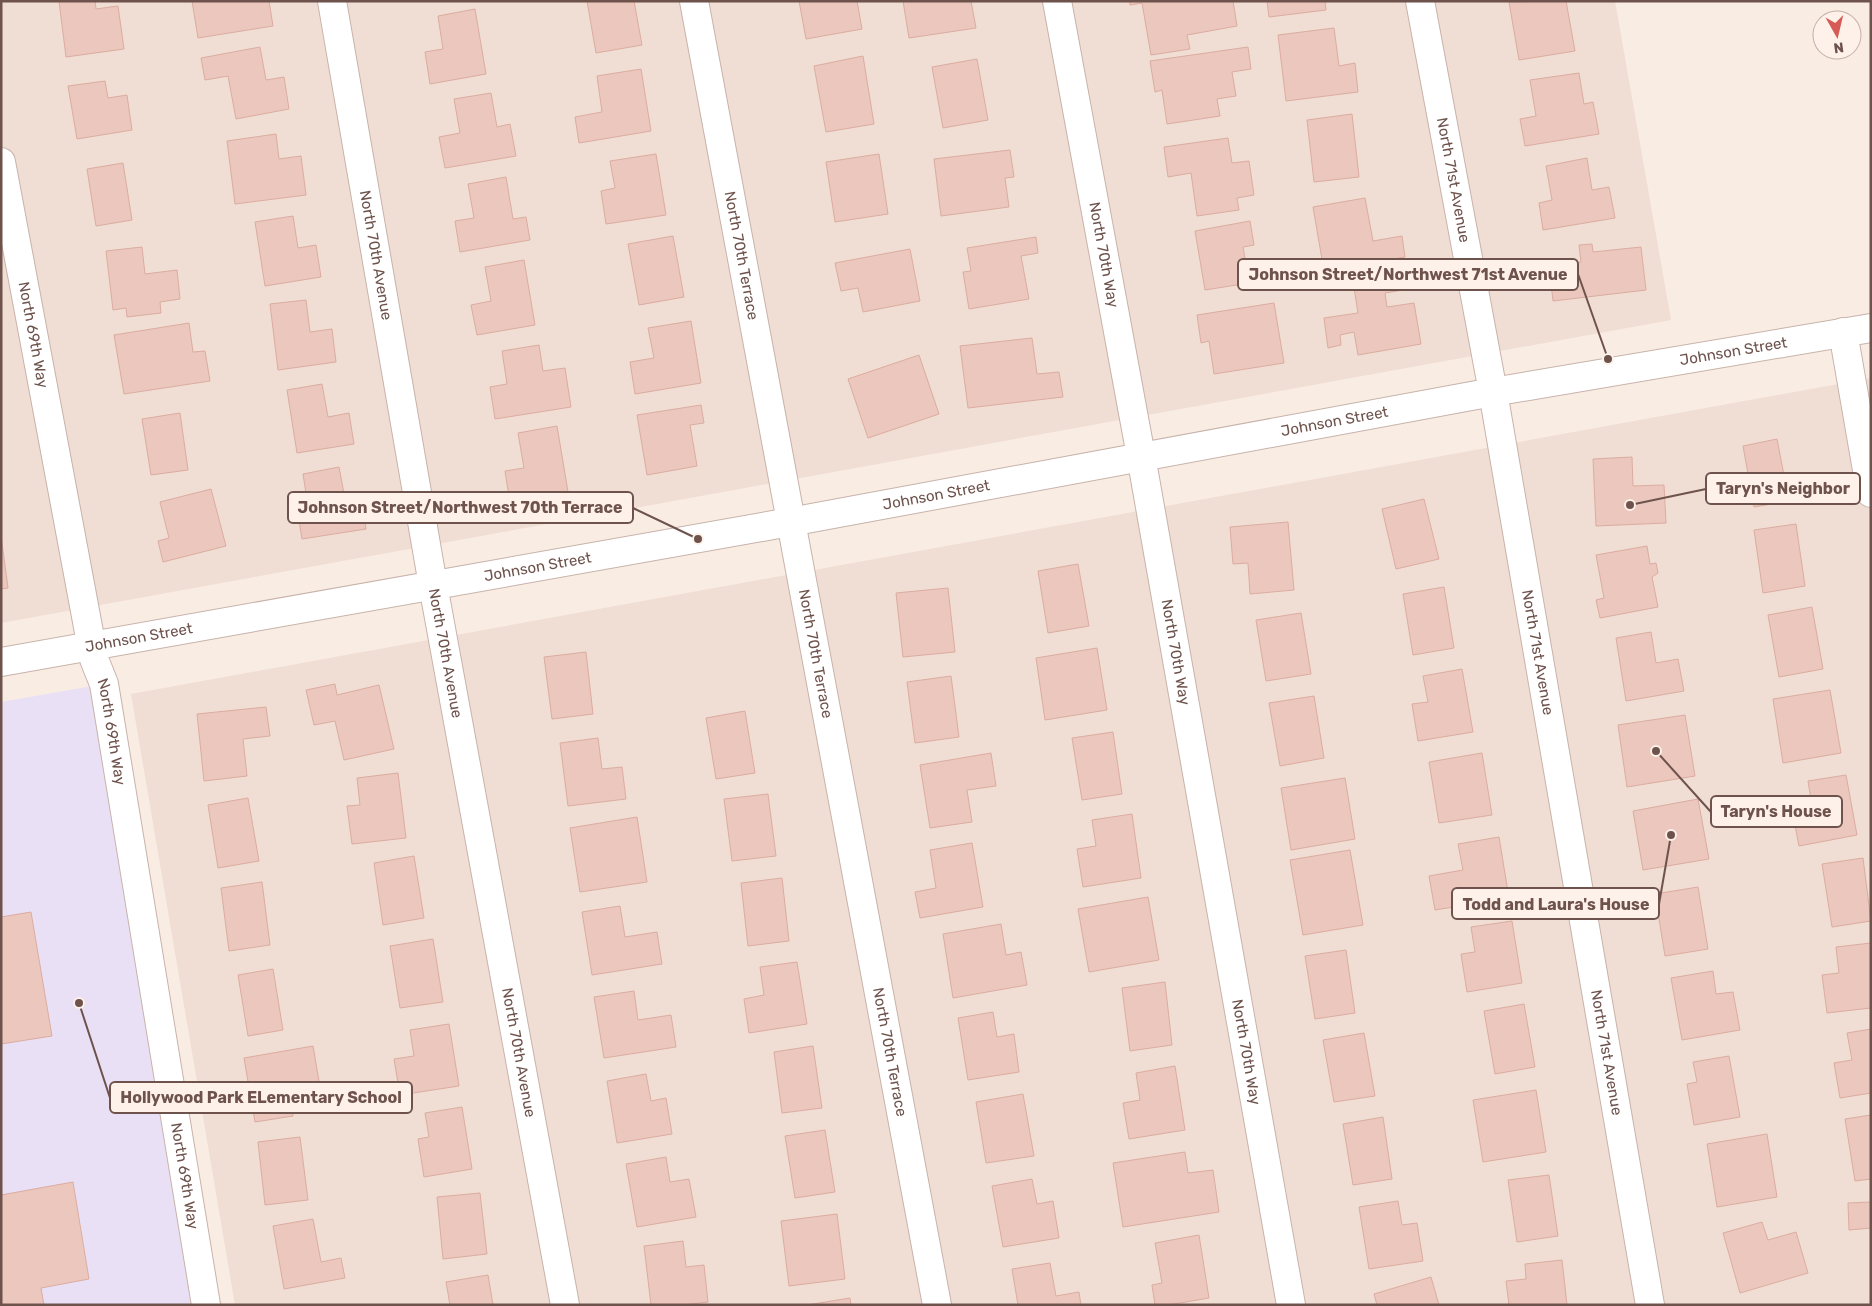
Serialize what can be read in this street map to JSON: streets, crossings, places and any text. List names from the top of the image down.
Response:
{
  "streets": {
    "street": [
      "North 71st Avenue",
      "North 70th Way",
      "North 70th Avenue",
      "North 70th Terrace",
      "North 69th Way",
      "Johnson Street"
    ]
  },
  "crossings": [
    ["North 71st Avenue", "Johnson Street"],
    ["North 70th Way", "Johnson Street"],
    ["North 70th Avenue", "Johnson Street"],
    ["North 70th Terrace", "Johnson Street"],
    ["North 69th Way", "Johnson Street"]
  ],
  "places": [
    "Johnson Street/Northwest 71st Avenue",
    "Taryn's Neighbor",
    "Johnson Street/Northwest 70th Terrace",
    "Taryn's House",
    "Todd and Laura's House",
    "Hollywood Park ELementary School"
  ],
  "north": "bottom"
}
